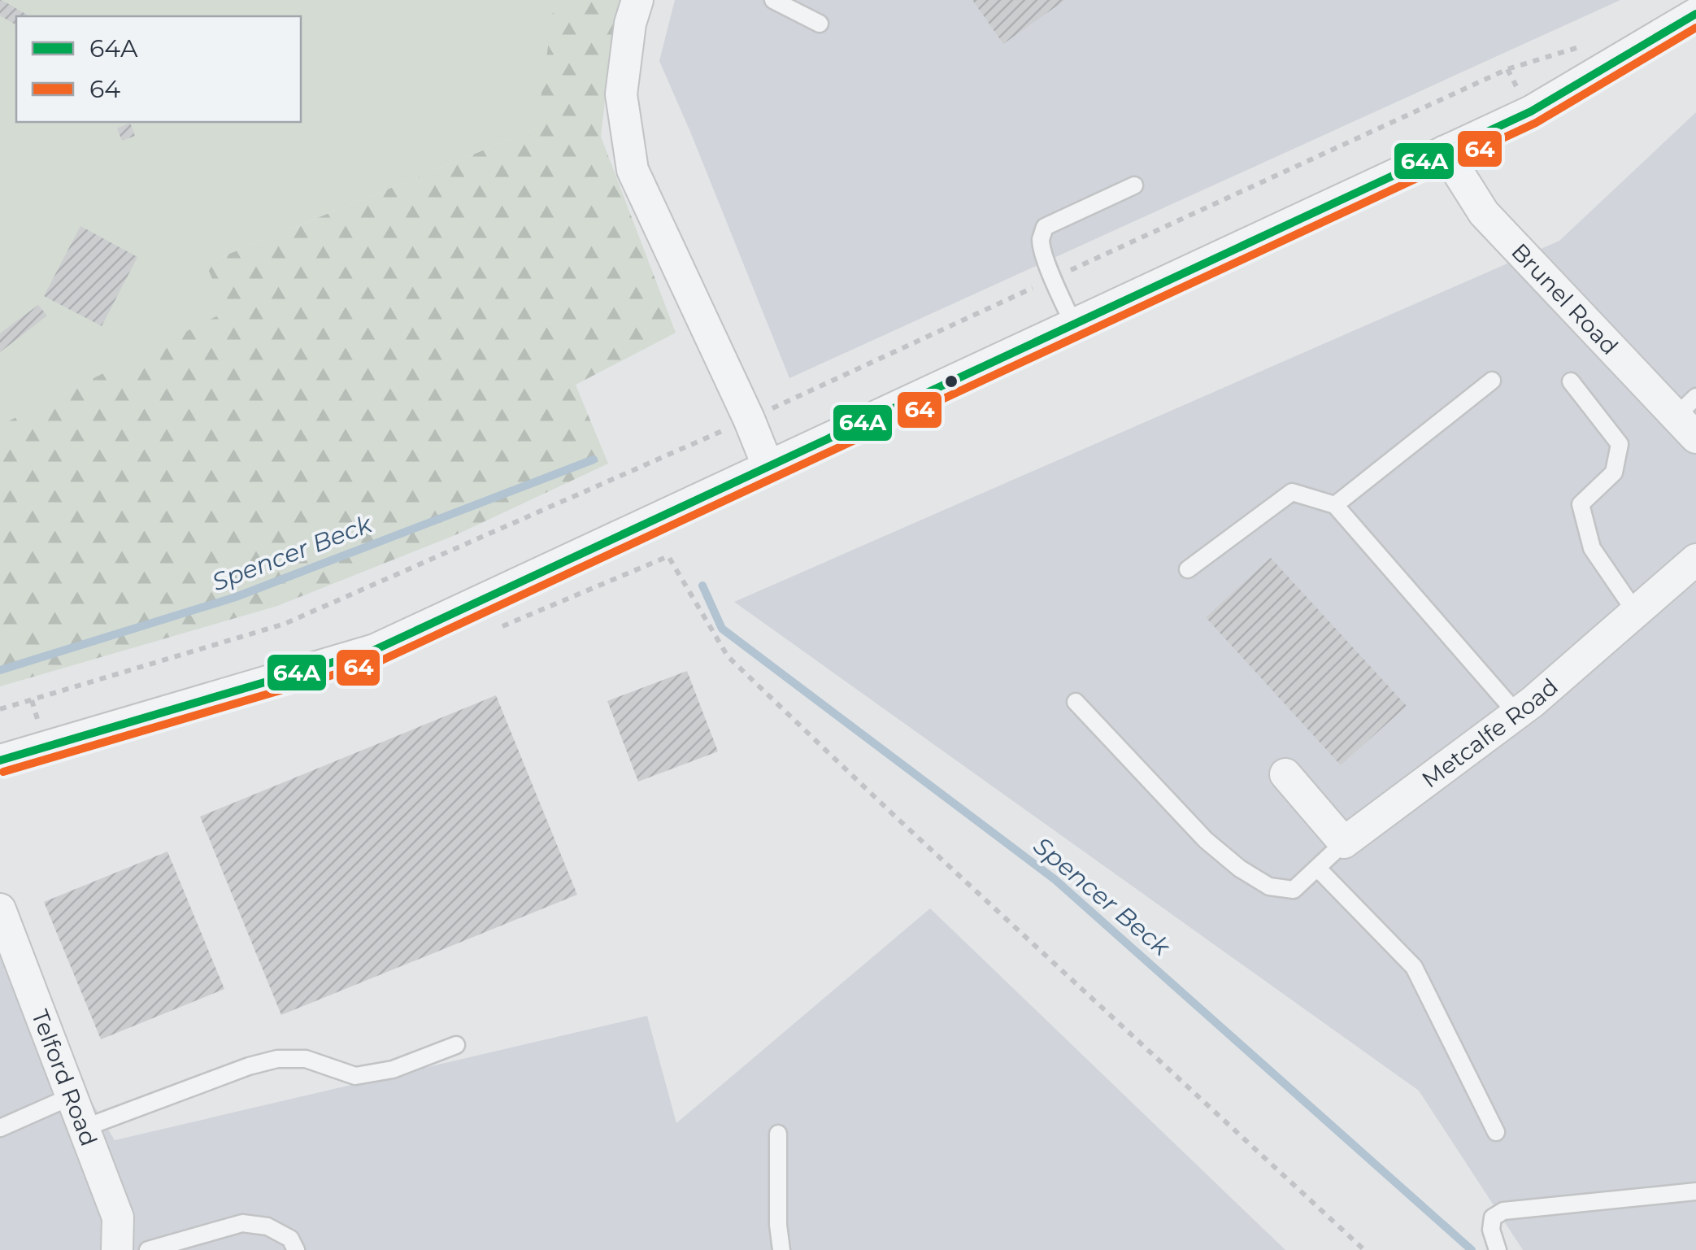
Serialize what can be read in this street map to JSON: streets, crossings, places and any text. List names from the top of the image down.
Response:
{
  "streets": {
    "street": ["Brunel Road", "Metcalfe Road", "Telford Road"]
  },
  "water": ["Spencer Beck"],
  "lines": ["transit line 64A", "transit line 64"],
  "legend": ["64A", "64"]
}
